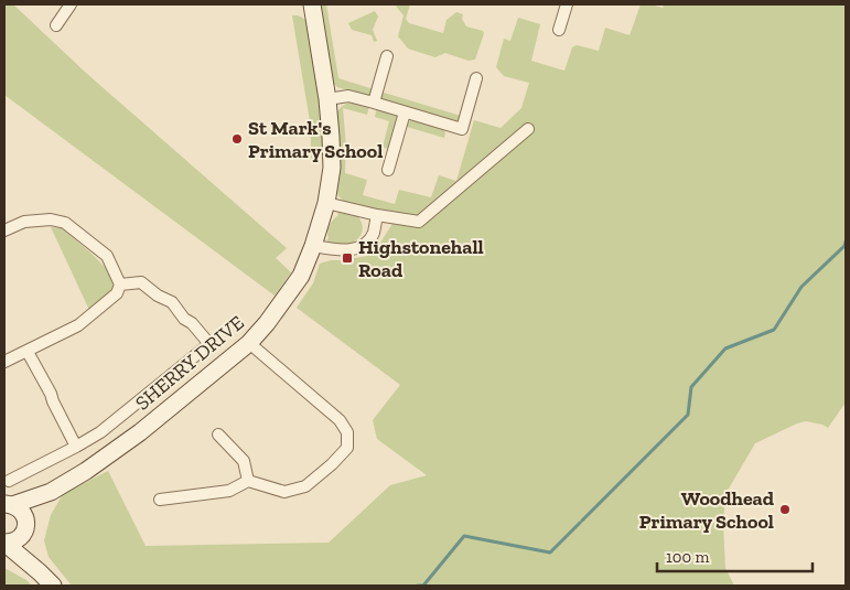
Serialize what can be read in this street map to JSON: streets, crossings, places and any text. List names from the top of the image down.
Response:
{
  "streets": {
    "street": ["SHERRY DRIVE"]
  },
  "places": {
    "other": ["St Mark's Primary School", "Woodhead Primary School"],
    "transit": ["Highstonehall Road"]
  },
  "scale_bar": "100 m"
}
